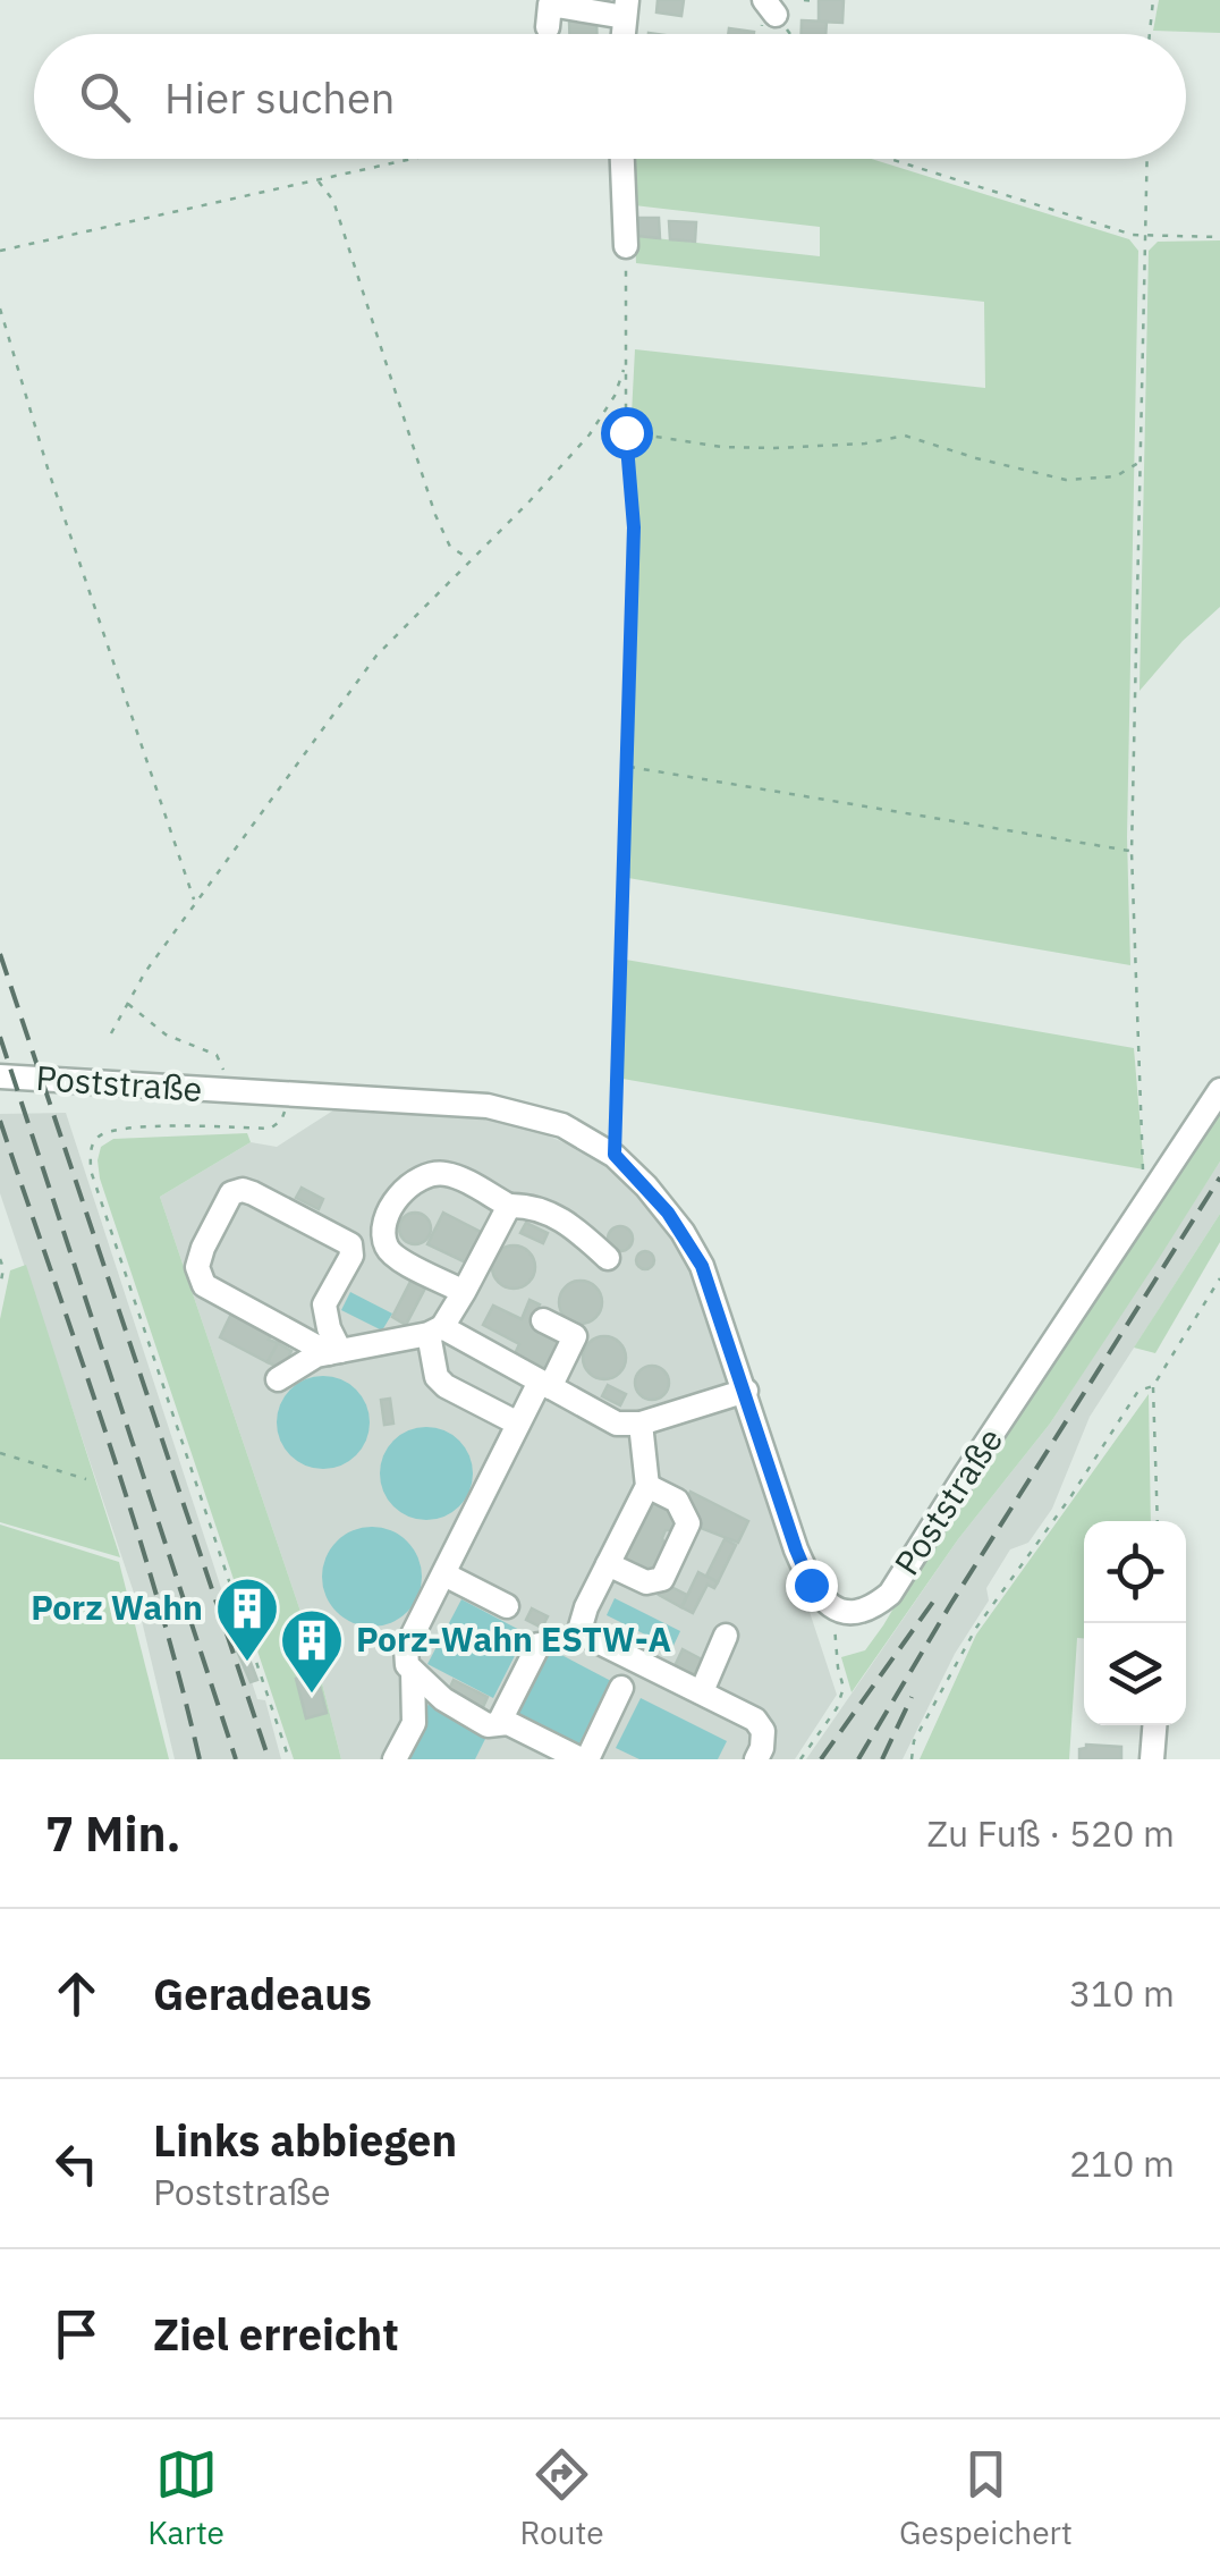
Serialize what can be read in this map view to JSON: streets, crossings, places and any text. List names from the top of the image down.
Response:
{
  "streets": {
    "street": ["Poststraße"]
  },
  "places": {
    "building": ["Porz Wahn", "Porz-Wahn ESTW-A"]
  },
  "page": {
    "search": "Hier suchen",
    "heading": ["7 Min.", "Zu Fuß · 520 m"],
    "list": [
      ["Geradeaus", "310 m"],
      ["Links abbiegen", "Poststraße", "210 m"],
      "Ziel erreicht"
    ],
    "nav": ["Karte", "Route", "Gespeichert"]
  }
}
